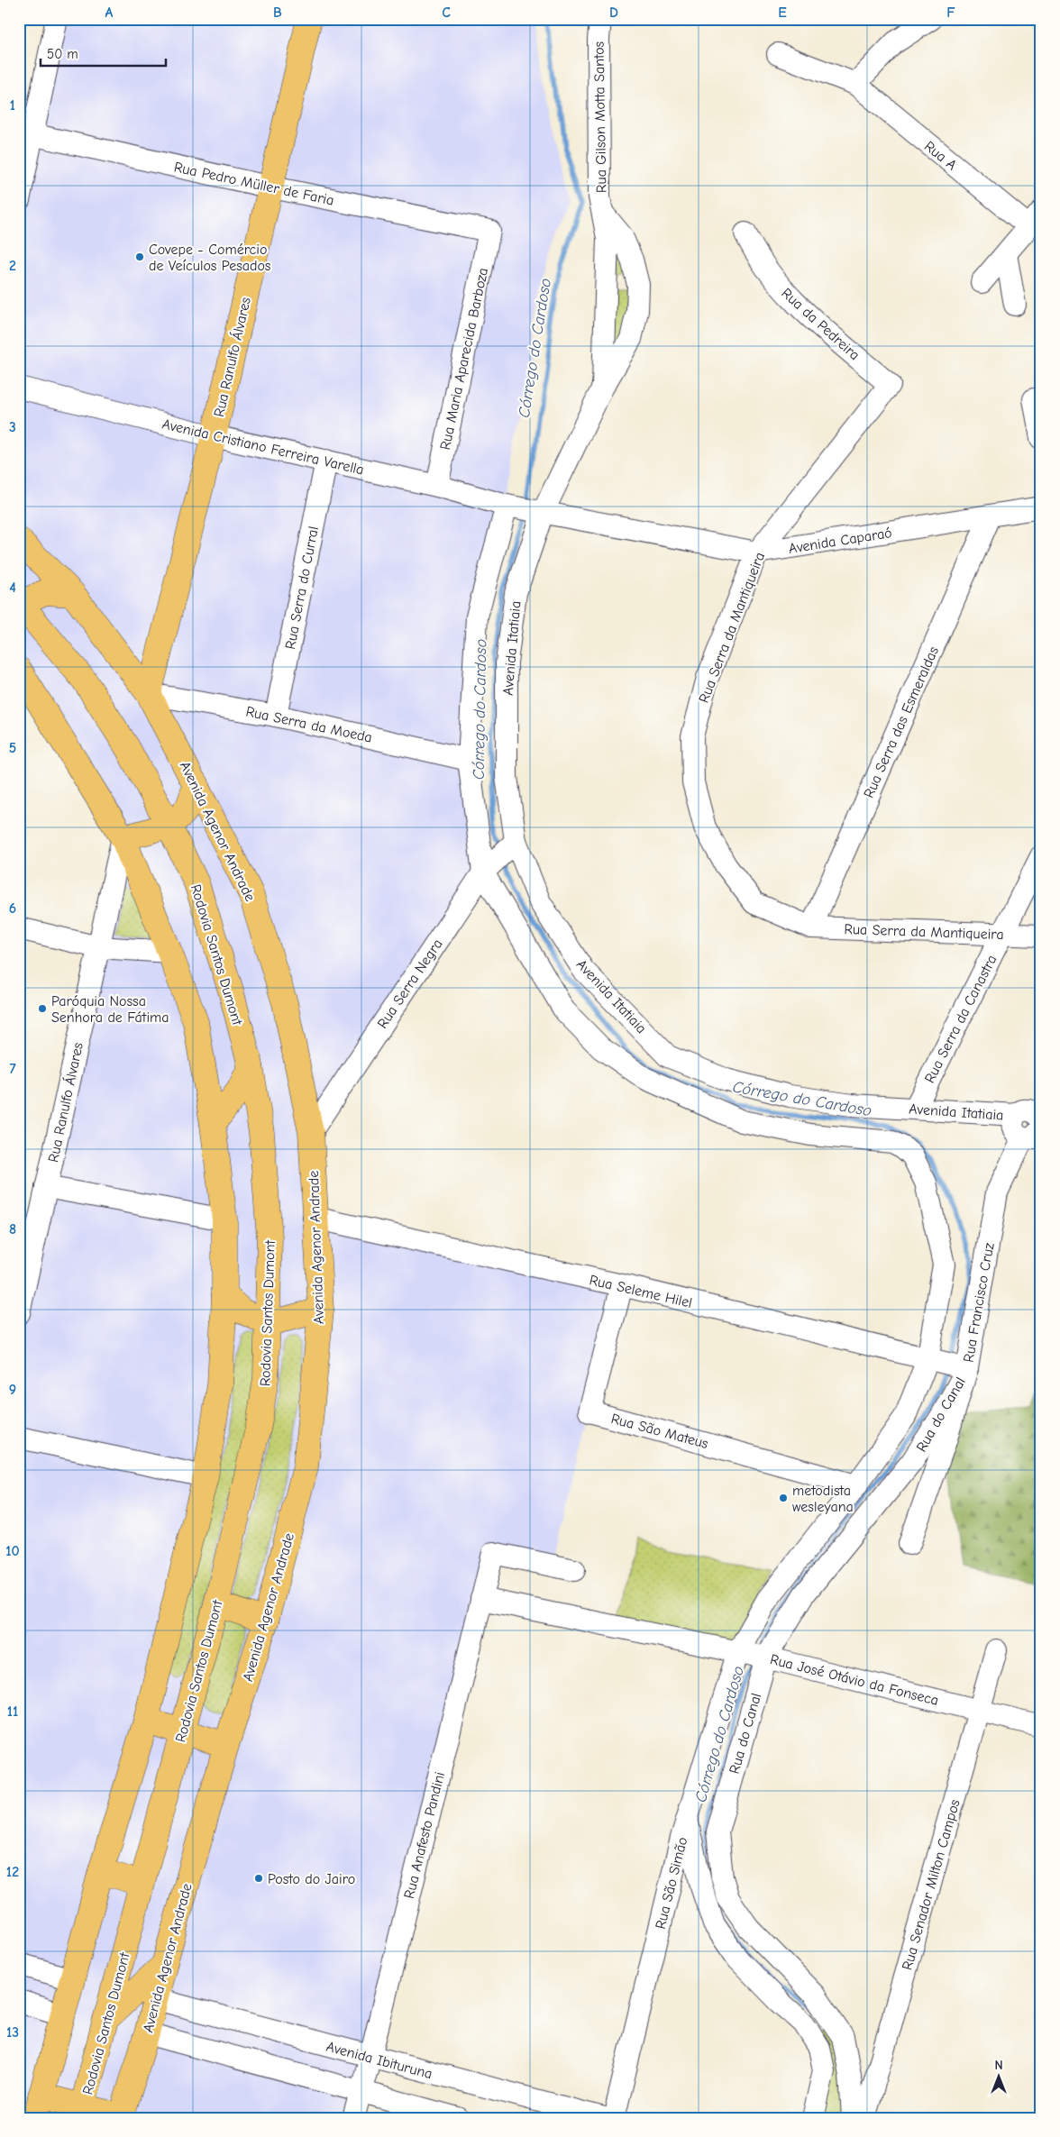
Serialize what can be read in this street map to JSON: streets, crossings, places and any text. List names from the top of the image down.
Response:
{
  "streets": {
    "main road": ["Rua Ranulfo Álvares", "Avenida Agenor Andrade", "Rodovia Santos Dumont"],
    "street": [
      "Rua Gilson Motta Santos",
      "Rua A",
      "Rua Pedro Müller de Faria",
      "Rua da Pedreira",
      "Rua Maria Aparecida Barboza",
      "Avenida Cristiano Ferreira Varella",
      "Avenida Caparaó",
      "Rua Serra do Curral",
      "Rua Serra da Mantiqueira",
      "Avenida Itatiaia",
      "Rua Serra das Esmeraldas",
      "Rua Serra da Moeda",
      "Rua Serra Negra",
      "Rua Serra da Canastra",
      "Rua Seleme Hilel",
      "Rua Francisco Cruz",
      "Rua do Canal",
      "Rua São Mateus",
      "Rua José Otávio da Fonseca",
      "Rua Anafesto Pandini",
      "Rua São Simão",
      "Rua Senador Milton Campos",
      "Avenida Ibituruna"
    ]
  },
  "crossings": [
    ["Rua Gilson Motta Santos", "Avenida Caparaó"],
    ["Rua Gilson Motta Santos", "Avenida Itatiaia"],
    ["Rua Pedro Müller de Faria", "Rua Ranulfo Álvares"],
    ["Rua Pedro Müller de Faria", "Rua Maria Aparecida Barboza"],
    ["Rua da Pedreira", "Rua Serra da Mantiqueira"],
    ["Rua Ranulfo Álvares", "Avenida Cristiano Ferreira Varella"],
    ["Rua Ranulfo Álvares", "Rua Serra da Moeda"],
    ["Rua Ranulfo Álvares", "Avenida Agenor Andrade"],
    ["Rua Maria Aparecida Barboza", "Avenida Cristiano Ferreira Varella"],
    ["Avenida Cristiano Ferreira Varella", "Avenida Caparaó"],
    ["Avenida Cristiano Ferreira Varella", "Rua Serra do Curral"],
    ["Avenida Caparaó", "Rua Serra da Mantiqueira"],
    ["Avenida Caparaó", "Avenida Itatiaia"],
    ["Avenida Caparaó", "Rua Serra das Esmeraldas"],
    ["Rua Serra do Curral", "Rua Serra da Moeda"],
    ["Rua Serra da Mantiqueira", "Rua Serra das Esmeraldas"],
    ["Rua Serra da Mantiqueira", "Rua Serra da Canastra"],
    ["Avenida Itatiaia", "Rua Serra Negra"],
    ["Avenida Itatiaia", "Rua Serra da Canastra"],
    ["Avenida Itatiaia", "Rua Francisco Cruz"],
    ["Rua Serra da Moeda", "Avenida Agenor Andrade"],
    ["Avenida Agenor Andrade", "Rua Serra Negra"],
    ["Avenida Agenor Andrade", "Rua Seleme Hilel"],
    ["Avenida Agenor Andrade", "Avenida Ibituruna"],
    ["Rua Serra Negra", "Rua do Canal"],
    ["Rua Seleme Hilel", "Rua Francisco Cruz"],
    ["Rua Seleme Hilel", "Rua do Canal"],
    ["Rua Seleme Hilel", "Rua São Mateus"],
    ["Rua Francisco Cruz", "Rua do Canal"],
    ["Rua do Canal", "Rua São Mateus"],
    ["Rua do Canal", "Rua José Otávio da Fonseca"],
    ["Rua do Canal", "Rua São Simão"],
    ["Rua José Otávio da Fonseca", "Rua Anafesto Pandini"],
    ["Rua José Otávio da Fonseca", "Rua São Simão"],
    ["Rua José Otávio da Fonseca", "Rua Senador Milton Campos"],
    ["Rua Anafesto Pandini", "Avenida Ibituruna"]
  ],
  "water": ["Córrego do Cardoso"],
  "places": [
    "Covepe - Comércio de Veículos Pesados",
    "Paróquia Nossa Senhora de Fátima",
    "metodista wesleyana",
    "Posto do Jairo"
  ],
  "scale_bar": "50 m",
  "north": "top",
  "grid": {
    "columns": [
      "A",
      "B",
      "C",
      "D",
      "E",
      "F"
    ],
    "rows": [
      "1",
      "2",
      "3",
      "4",
      "5",
      "6",
      "7",
      "8",
      "9",
      "10",
      "11",
      "12",
      "13"
    ]
  }
}
